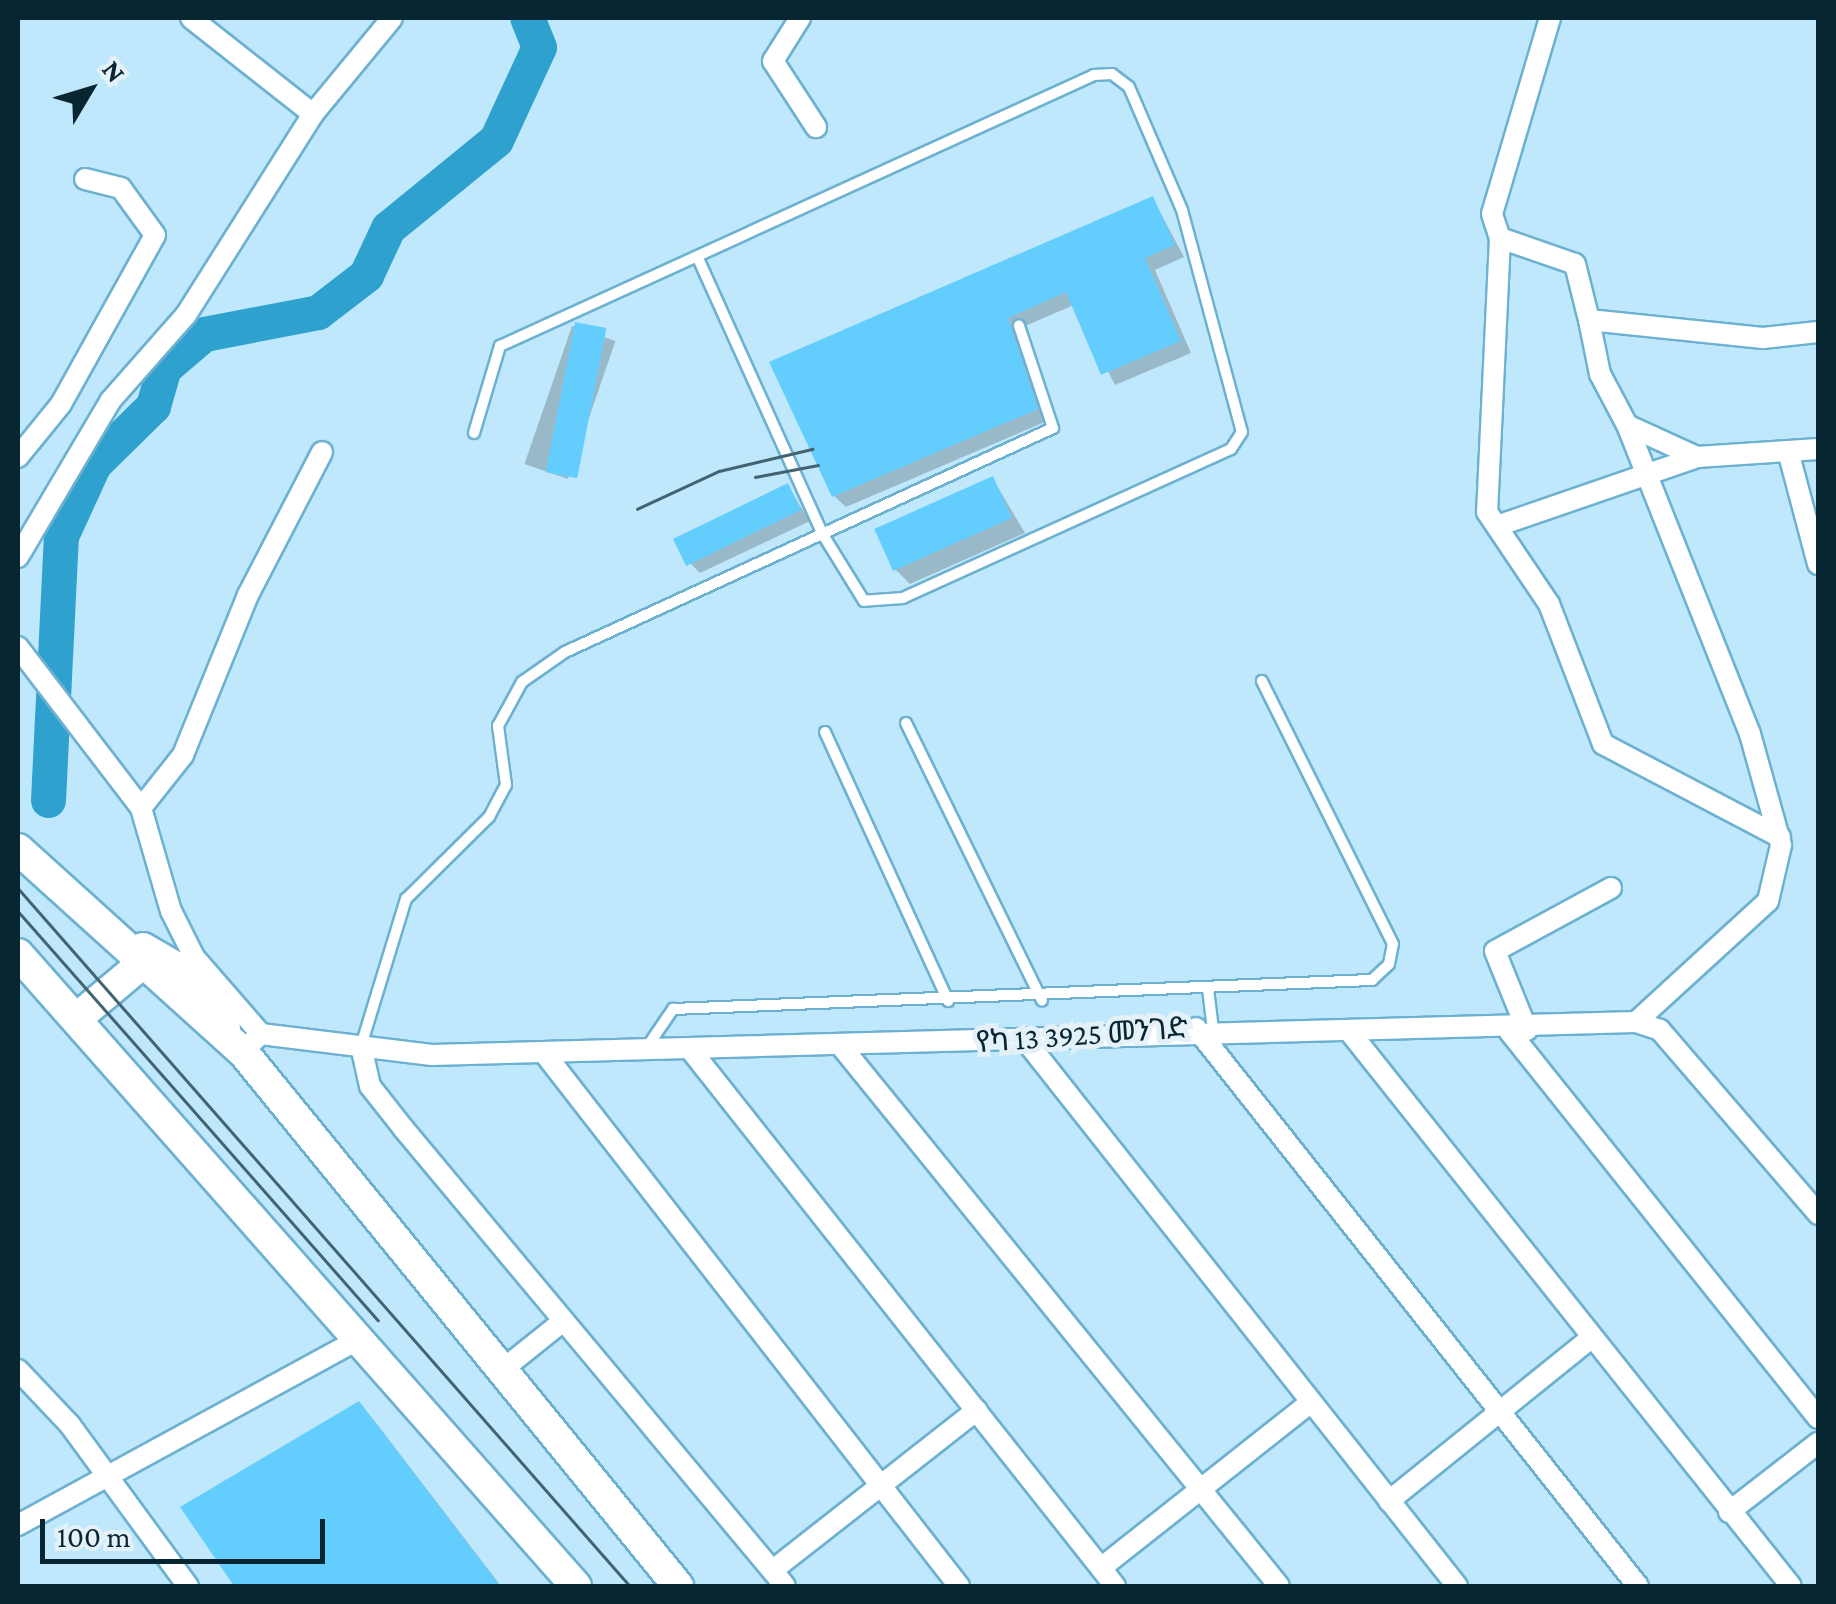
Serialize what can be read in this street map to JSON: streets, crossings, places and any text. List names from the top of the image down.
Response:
{
  "streets": {
    "street": ["የካ 13 3925 መንገድ"]
  },
  "scale_bar": "100 m",
  "north": "top right"
}
